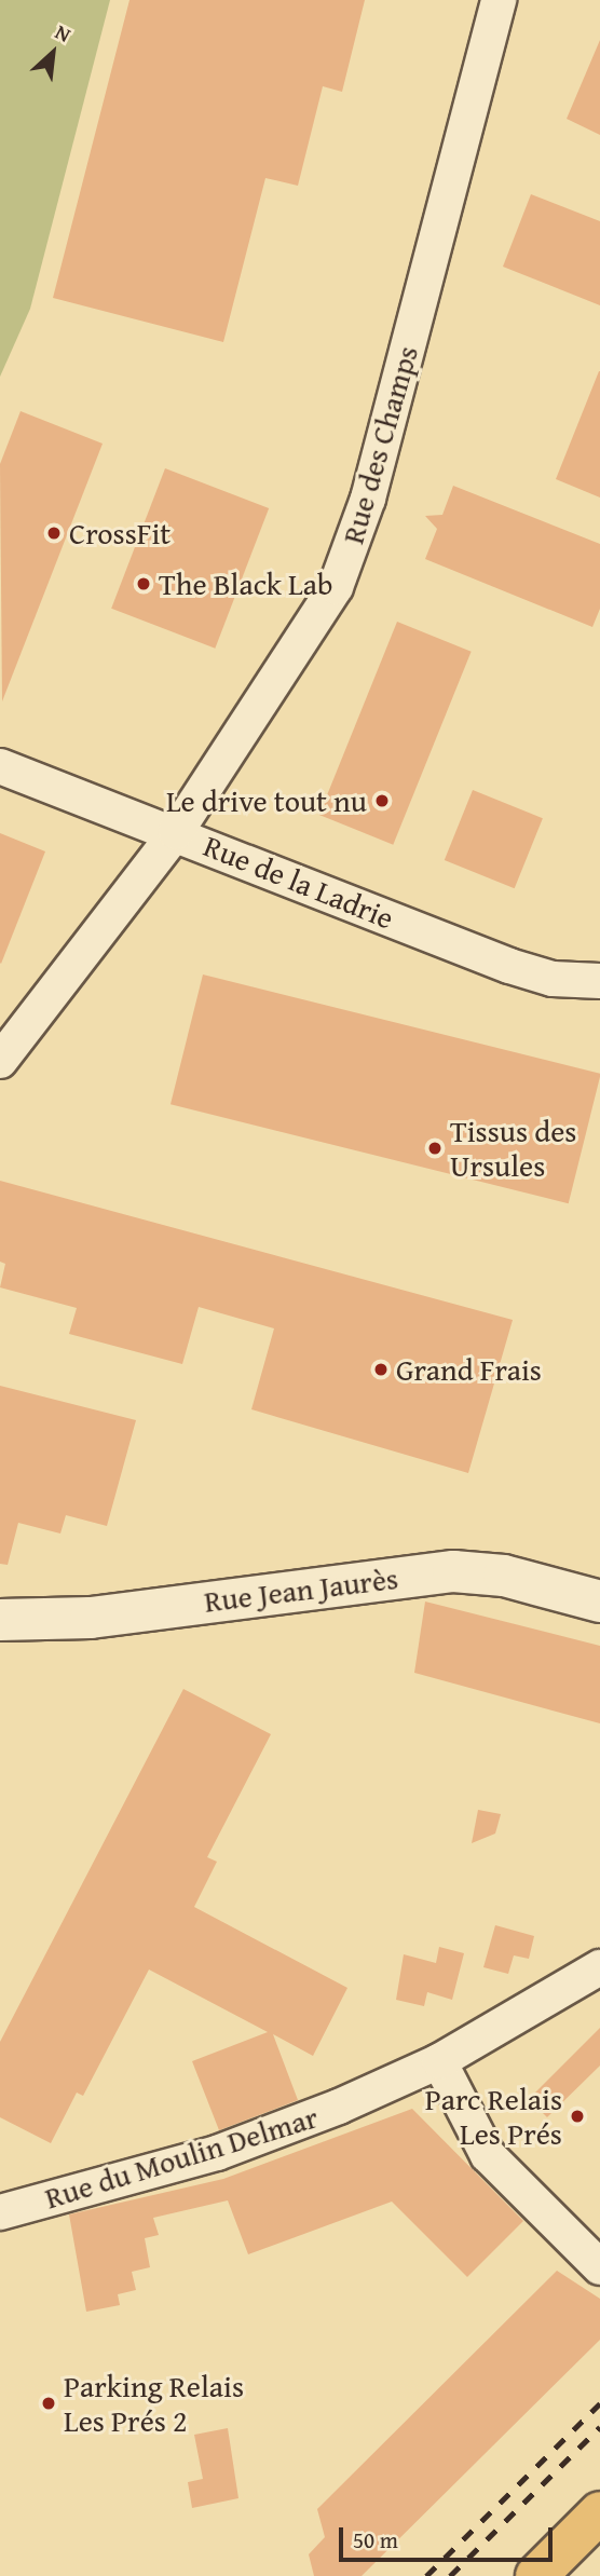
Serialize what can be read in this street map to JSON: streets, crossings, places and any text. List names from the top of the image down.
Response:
{
  "streets": {
    "street": [
      "Rue des Champs",
      "Rue de la Ladrie",
      "Rue Jean Jaurès",
      "Rue du Moulin Delmar"
    ]
  },
  "crossings": [
    ["Rue des Champs", "Rue de la Ladrie"]
  ],
  "places": [
    "CrossFit",
    "The Black Lab",
    "Le drive tout nu",
    "Tissus des Ursules",
    "Grand Frais",
    "Parc Relais Les Prés",
    "Parking Relais Les Prés 2"
  ],
  "scale_bar": "50 m",
  "north": "top right"
}
